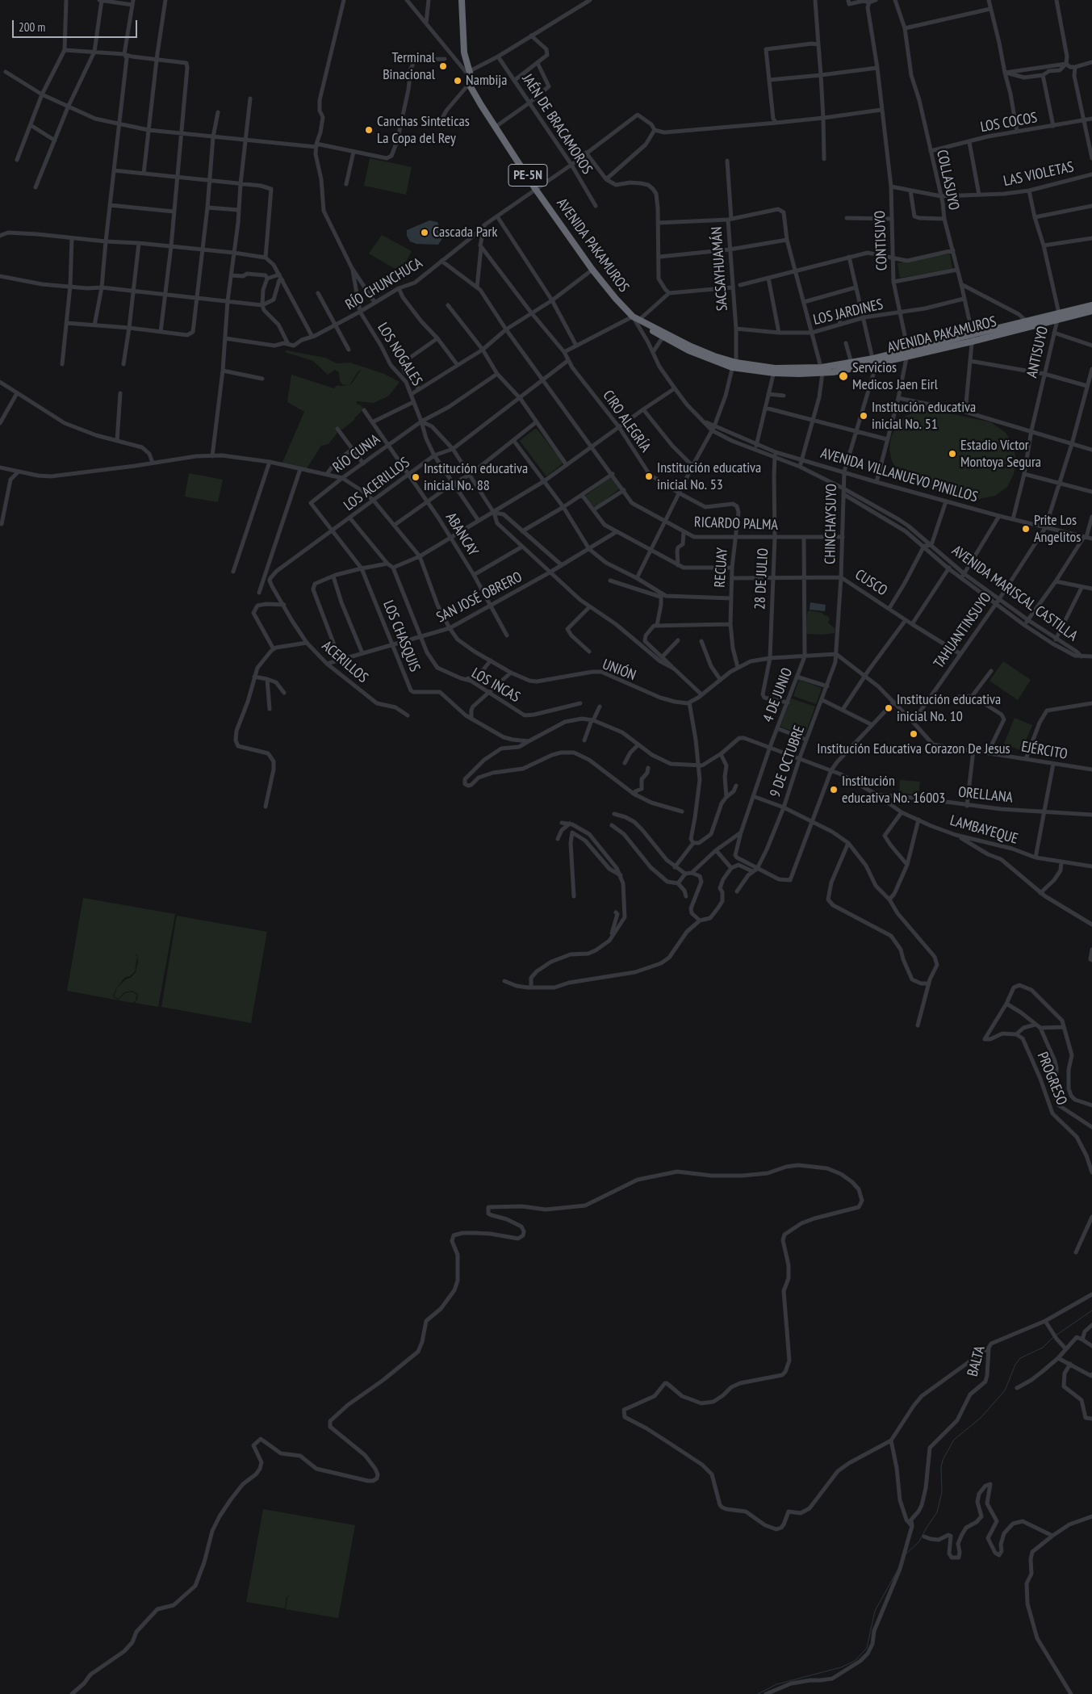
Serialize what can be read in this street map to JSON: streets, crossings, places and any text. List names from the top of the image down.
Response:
{
  "streets": {
    "highway": ["PE-5N", "AVENIDA PAKAMUROS"],
    "street": [
      "LOS COCOS",
      "JAÉN DE BRACAMOROS",
      "LAS VIOLETAS",
      "COLLASUYO",
      "CONTISUYO",
      "SACSAYHUAMÁN",
      "RÍO CHUNCHUCA",
      "LOS JARDINES",
      "ANTISUYO",
      "LOS NOGALES",
      "CIRO ALEGRÍA",
      "RÍO CUNIA",
      "AVENIDA VILLANUEVO PINILLOS",
      "LOS ACERILLOS",
      "RICARDO PALMA",
      "CHINCHAYSUYO",
      "ABANCAY",
      "RECUAY",
      "28 DE JULIO",
      "CUSCO",
      "AVENIDA MARISCAL CASTILLA",
      "SAN JOSÉ OBRERO",
      "TAHUANTINSUYO",
      "LOS CHASQUIS",
      "ACERILLOS",
      "UNIÓN",
      "LOS INCAS",
      "4 DE JUNIO",
      "EJÉRCITO",
      "9 DE OCTUBRE",
      "ORELLANA",
      "LAMBAYEQUE",
      "PROGRESO",
      "BALTA"
    ]
  },
  "crossings": [
    ["LOS COCOS", "COLLASUYO"],
    ["JAÉN DE BRACAMOROS", "RÍO CHUNCHUCA"],
    ["LAS VIOLETAS", "COLLASUYO"],
    ["LAS VIOLETAS", "CONTISUYO"],
    ["LAS VIOLETAS", "ANTISUYO"],
    ["PE-5N", "AVENIDA PAKAMUROS"],
    ["COLLASUYO", "AVENIDA PAKAMUROS"],
    ["COLLASUYO", "LOS JARDINES"],
    ["CONTISUYO", "AVENIDA PAKAMUROS"],
    ["CONTISUYO", "LOS JARDINES"],
    ["CONTISUYO", "AVENIDA VILLANUEVO PINILLOS"],
    ["AVENIDA PAKAMUROS", "SACSAYHUAMÁN"],
    ["AVENIDA PAKAMUROS", "RÍO CHUNCHUCA"],
    ["AVENIDA PAKAMUROS", "ANTISUYO"],
    ["AVENIDA PAKAMUROS", "CHINCHAYSUYO"],
    ["AVENIDA PAKAMUROS", "AVENIDA MARISCAL CASTILLA"],
    ["SACSAYHUAMÁN", "LOS JARDINES"],
    ["SACSAYHUAMÁN", "CIRO ALEGRÍA"],
    ["SACSAYHUAMÁN", "AVENIDA VILLANUEVO PINILLOS"],
    ["SACSAYHUAMÁN", "RICARDO PALMA"],
    ["SACSAYHUAMÁN", "RECUAY"],
    ["SACSAYHUAMÁN", "AVENIDA MARISCAL CASTILLA"],
    ["RÍO CHUNCHUCA", "LOS NOGALES"],
    ["RÍO CHUNCHUCA", "RICARDO PALMA"],
    ["LOS JARDINES", "CHINCHAYSUYO"],
    ["ANTISUYO", "AVENIDA VILLANUEVO PINILLOS"],
    ["LOS NOGALES", "RÍO CUNIA"],
    ["LOS NOGALES", "LOS ACERILLOS"],
    ["CIRO ALEGRÍA", "LOS ACERILLOS"],
    ["CIRO ALEGRÍA", "RECUAY"],
    ["RÍO CUNIA", "LOS ACERILLOS"],
    ["RÍO CUNIA", "ABANCAY"],
    ["RÍO CUNIA", "LOS CHASQUIS"],
    ["RÍO CUNIA", "UNIÓN"],
    ["AVENIDA VILLANUEVO PINILLOS", "CHINCHAYSUYO"],
    ["AVENIDA VILLANUEVO PINILLOS", "28 DE JULIO"],
    ["AVENIDA VILLANUEVO PINILLOS", "AVENIDA MARISCAL CASTILLA"],
    ["AVENIDA VILLANUEVO PINILLOS", "TAHUANTINSUYO"],
    ["LOS ACERILLOS", "RICARDO PALMA"],
    ["LOS ACERILLOS", "ABANCAY"],
    ["LOS ACERILLOS", "LOS CHASQUIS"],
    ["LOS ACERILLOS", "ACERILLOS"],
    ["LOS ACERILLOS", "UNIÓN"],
    ["RICARDO PALMA", "CHINCHAYSUYO"],
    ["RICARDO PALMA", "RECUAY"],
    ["RICARDO PALMA", "28 DE JULIO"],
    ["RICARDO PALMA", "4 DE JUNIO"],
    ["CHINCHAYSUYO", "CUSCO"],
    ["CHINCHAYSUYO", "AVENIDA MARISCAL CASTILLA"],
    ["CHINCHAYSUYO", "EJÉRCITO"],
    ["CHINCHAYSUYO", "9 DE OCTUBRE"],
    ["ABANCAY", "SAN JOSÉ OBRERO"],
    ["RECUAY", "CUSCO"],
    ["28 DE JULIO", "CUSCO"],
    ["28 DE JULIO", "AVENIDA MARISCAL CASTILLA"],
    ["28 DE JULIO", "4 DE JUNIO"],
    ["CUSCO", "TAHUANTINSUYO"],
    ["CUSCO", "4 DE JUNIO"],
    ["AVENIDA MARISCAL CASTILLA", "TAHUANTINSUYO"],
    ["SAN JOSÉ OBRERO", "LOS CHASQUIS"],
    ["SAN JOSÉ OBRERO", "ACERILLOS"],
    ["SAN JOSÉ OBRERO", "UNIÓN"],
    ["SAN JOSÉ OBRERO", "LOS INCAS"],
    ["TAHUANTINSUYO", "EJÉRCITO"],
    ["4 DE JUNIO", "9 DE OCTUBRE"],
    ["4 DE JUNIO", "LAMBAYEQUE"],
    ["EJÉRCITO", "9 DE OCTUBRE"],
    ["9 DE OCTUBRE", "LAMBAYEQUE"],
    ["ORELLANA", "LAMBAYEQUE"]
  ],
  "places": [
    "Terminal Binacional",
    "Nambija",
    "Canchas Sinteticas La Copa del Rey",
    "Cascada Park",
    "Servicios Medicos Jaen Eirl",
    "Institución educativa inicial No. 51",
    "Estadio Víctor Montoya Segura",
    "Institución educativa inicial No. 53",
    "Institución educativa inicial No. 88",
    "Prite Los Angelitos",
    "Institución educativa inicial No. 10",
    "Institución Educativa Corazon De Jesus",
    "Institución educativa No. 16003"
  ],
  "scale_bar": "200 m"
}
